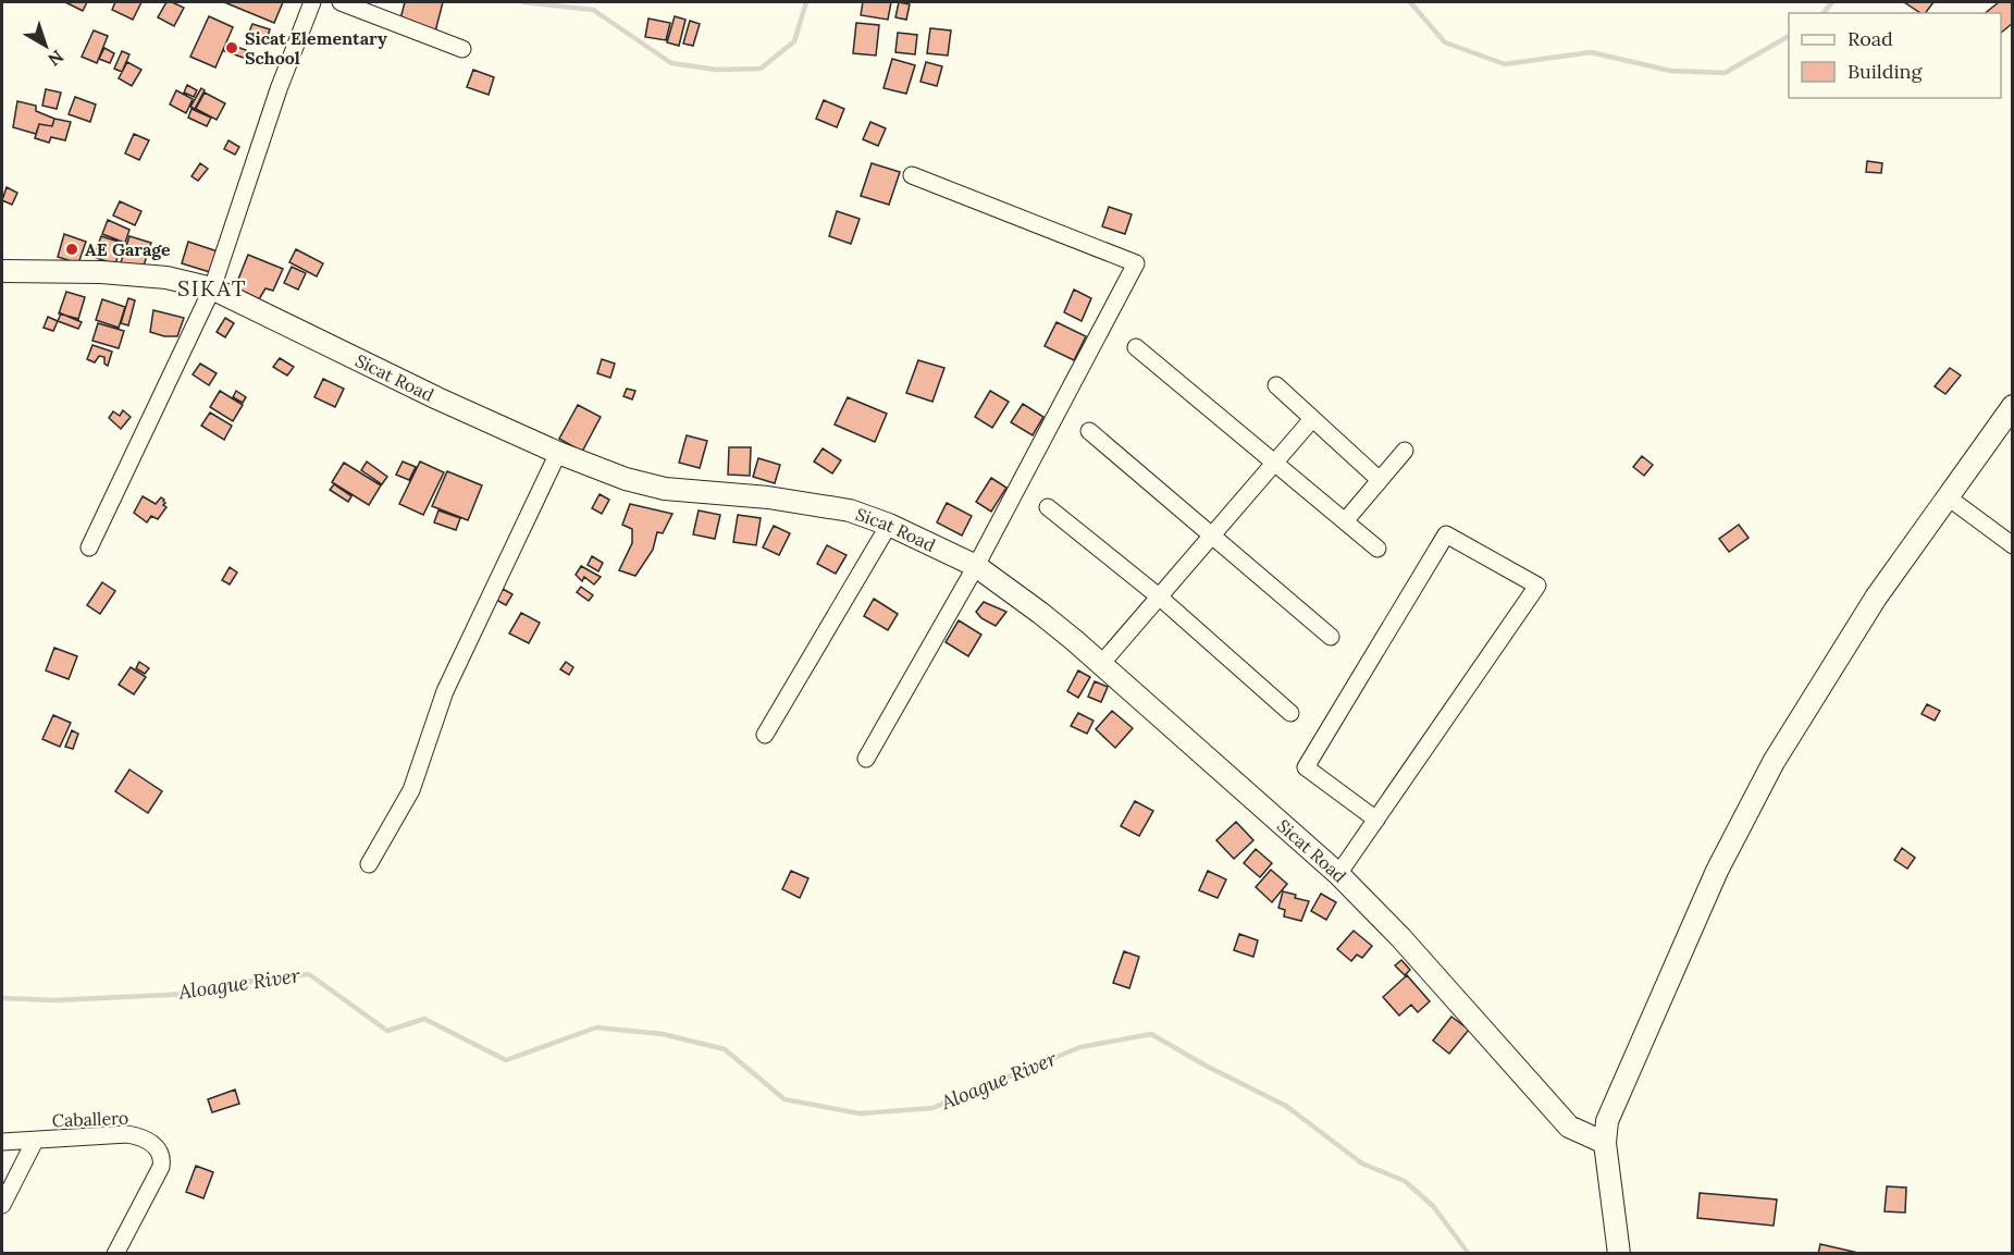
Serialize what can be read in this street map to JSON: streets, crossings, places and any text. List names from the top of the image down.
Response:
{
  "streets": {
    "street": ["Sicat Road", "Caballero"]
  },
  "districts": ["SIKAT"],
  "water": ["Aloague River"],
  "places": ["Sicat Elementary School", "AE Garage"],
  "legend": ["Road", "Building"],
  "north": "bottom right"
}
